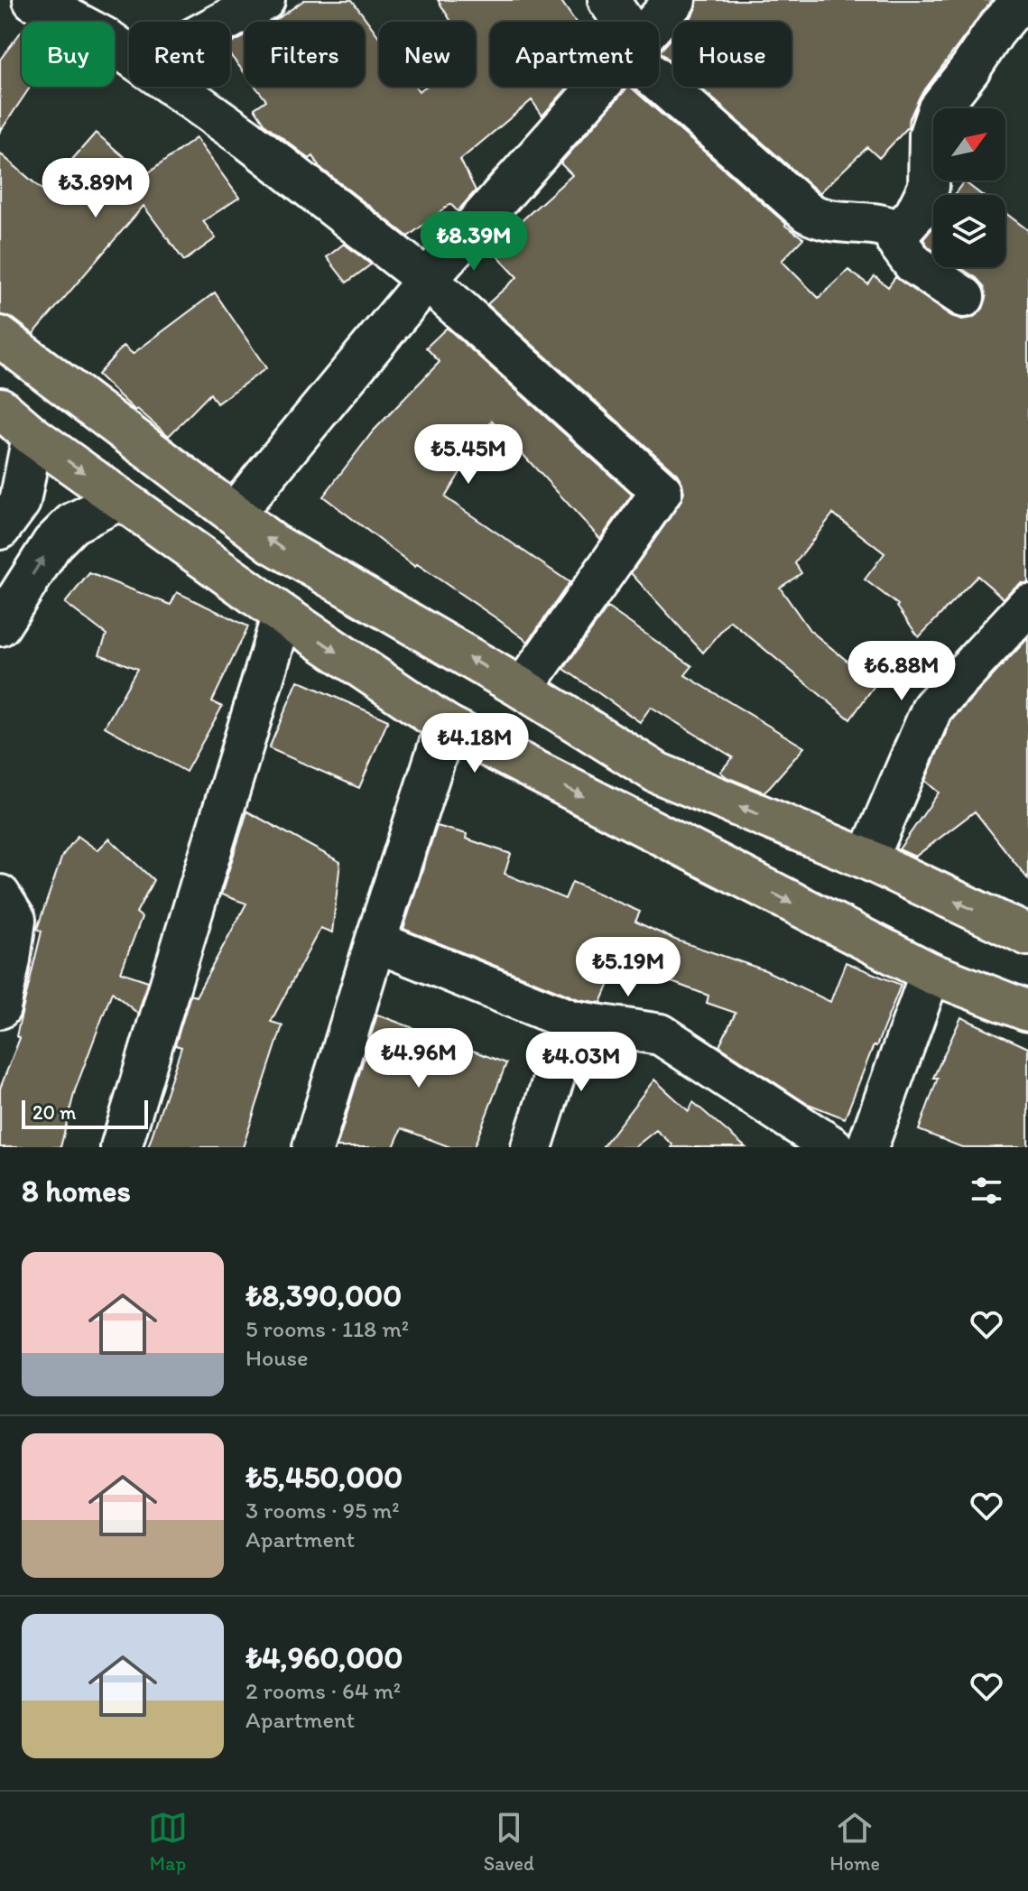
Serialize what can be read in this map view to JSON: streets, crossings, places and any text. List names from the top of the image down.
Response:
{
  "scale_bar": "20 m",
  "north": "top right",
  "page": {
    "chip": [
      "Buy",
      "Rent",
      "Filters",
      "New",
      "Apartment",
      "House"
    ],
    "price": [
      "₺3.89M",
      "₺8.39M",
      "₺5.45M",
      "₺6.88M",
      "₺4.18M",
      "₺5.19M",
      "₺4.96M",
      "₺4.03M"
    ],
    "scale": "20 m",
    "heading": "8 homes",
    "list": [
      {
        "name": "₺8,390,000",
        "note": "5 rooms · 118 m² · House"
      },
      {
        "name": "₺5,450,000",
        "note": "3 rooms · 95 m² · Apartment"
      },
      {
        "name": "₺4,960,000",
        "note": "2 rooms · 64 m² · Apartment"
      }
    ],
    "tabs": ["Map", "Saved", "Home"]
  }
}
